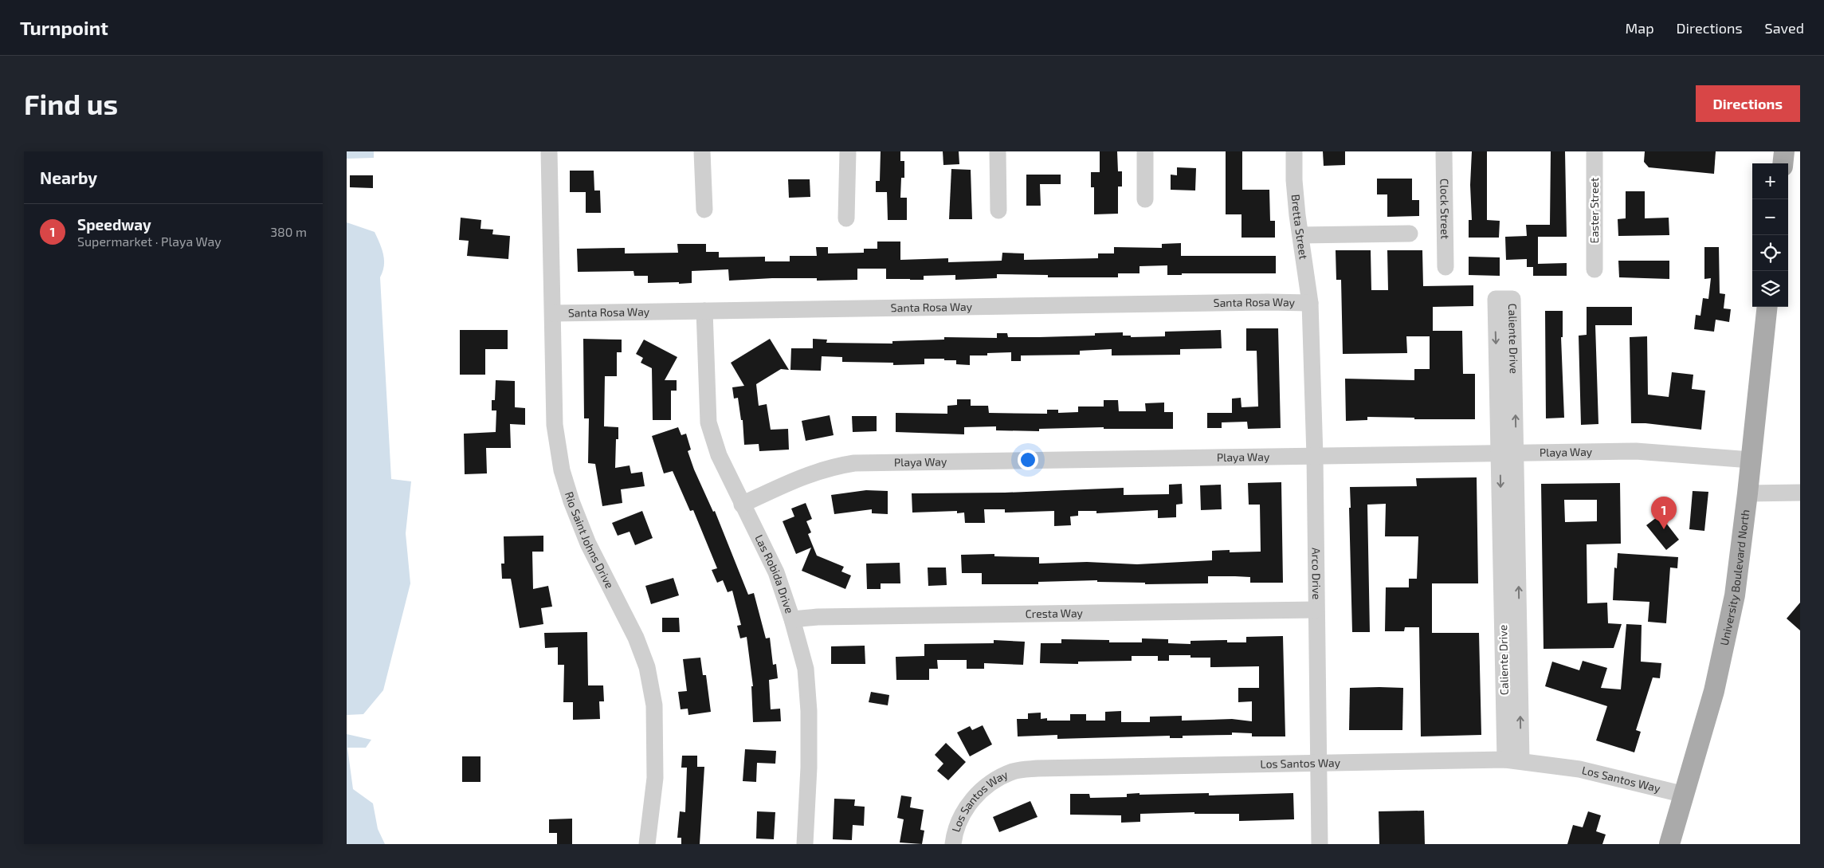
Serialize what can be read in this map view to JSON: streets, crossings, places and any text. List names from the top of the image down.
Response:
{
  "streets": {
    "main road": ["University Boulevard North"],
    "street": [
      "Clock Street",
      "Easter Street",
      "Bretta Street",
      "Santa Rosa Way",
      "Caliente Drive",
      "Playa Way",
      "Rio Saint Johns Drive",
      "Arco Drive",
      "Las Robida Drive",
      "Cresta Way",
      "Los Santos Way"
    ]
  },
  "crossings": [
    ["Bretta Street", "Santa Rosa Way"],
    ["Bretta Street", "Arco Drive"],
    ["Santa Rosa Way", "Rio Saint Johns Drive"],
    ["Santa Rosa Way", "Arco Drive"],
    ["Santa Rosa Way", "Las Robida Drive"],
    ["Caliente Drive", "Playa Way"],
    ["Caliente Drive", "Los Santos Way"],
    ["Playa Way", "Arco Drive"],
    ["Playa Way", "Las Robida Drive"],
    ["Playa Way", "University Boulevard North"],
    ["Arco Drive", "Cresta Way"],
    ["Arco Drive", "Los Santos Way"],
    ["Las Robida Drive", "Cresta Way"],
    ["University Boulevard North", "Los Santos Way"]
  ],
  "page": {
    "header": "Turnpoint",
    "nav": ["Map", "Directions", "Saved"],
    "buttons": "Directions",
    "title": "Find us",
    "heading": "Nearby",
    "map_buttons": ["+", "−"],
    "list": [
      {
        "mark": "1",
        "name": "Speedway",
        "note": "Supermarket · Playa Way",
        "value": "380 m"
      }
    ],
    "pins": "1"
  }
}
